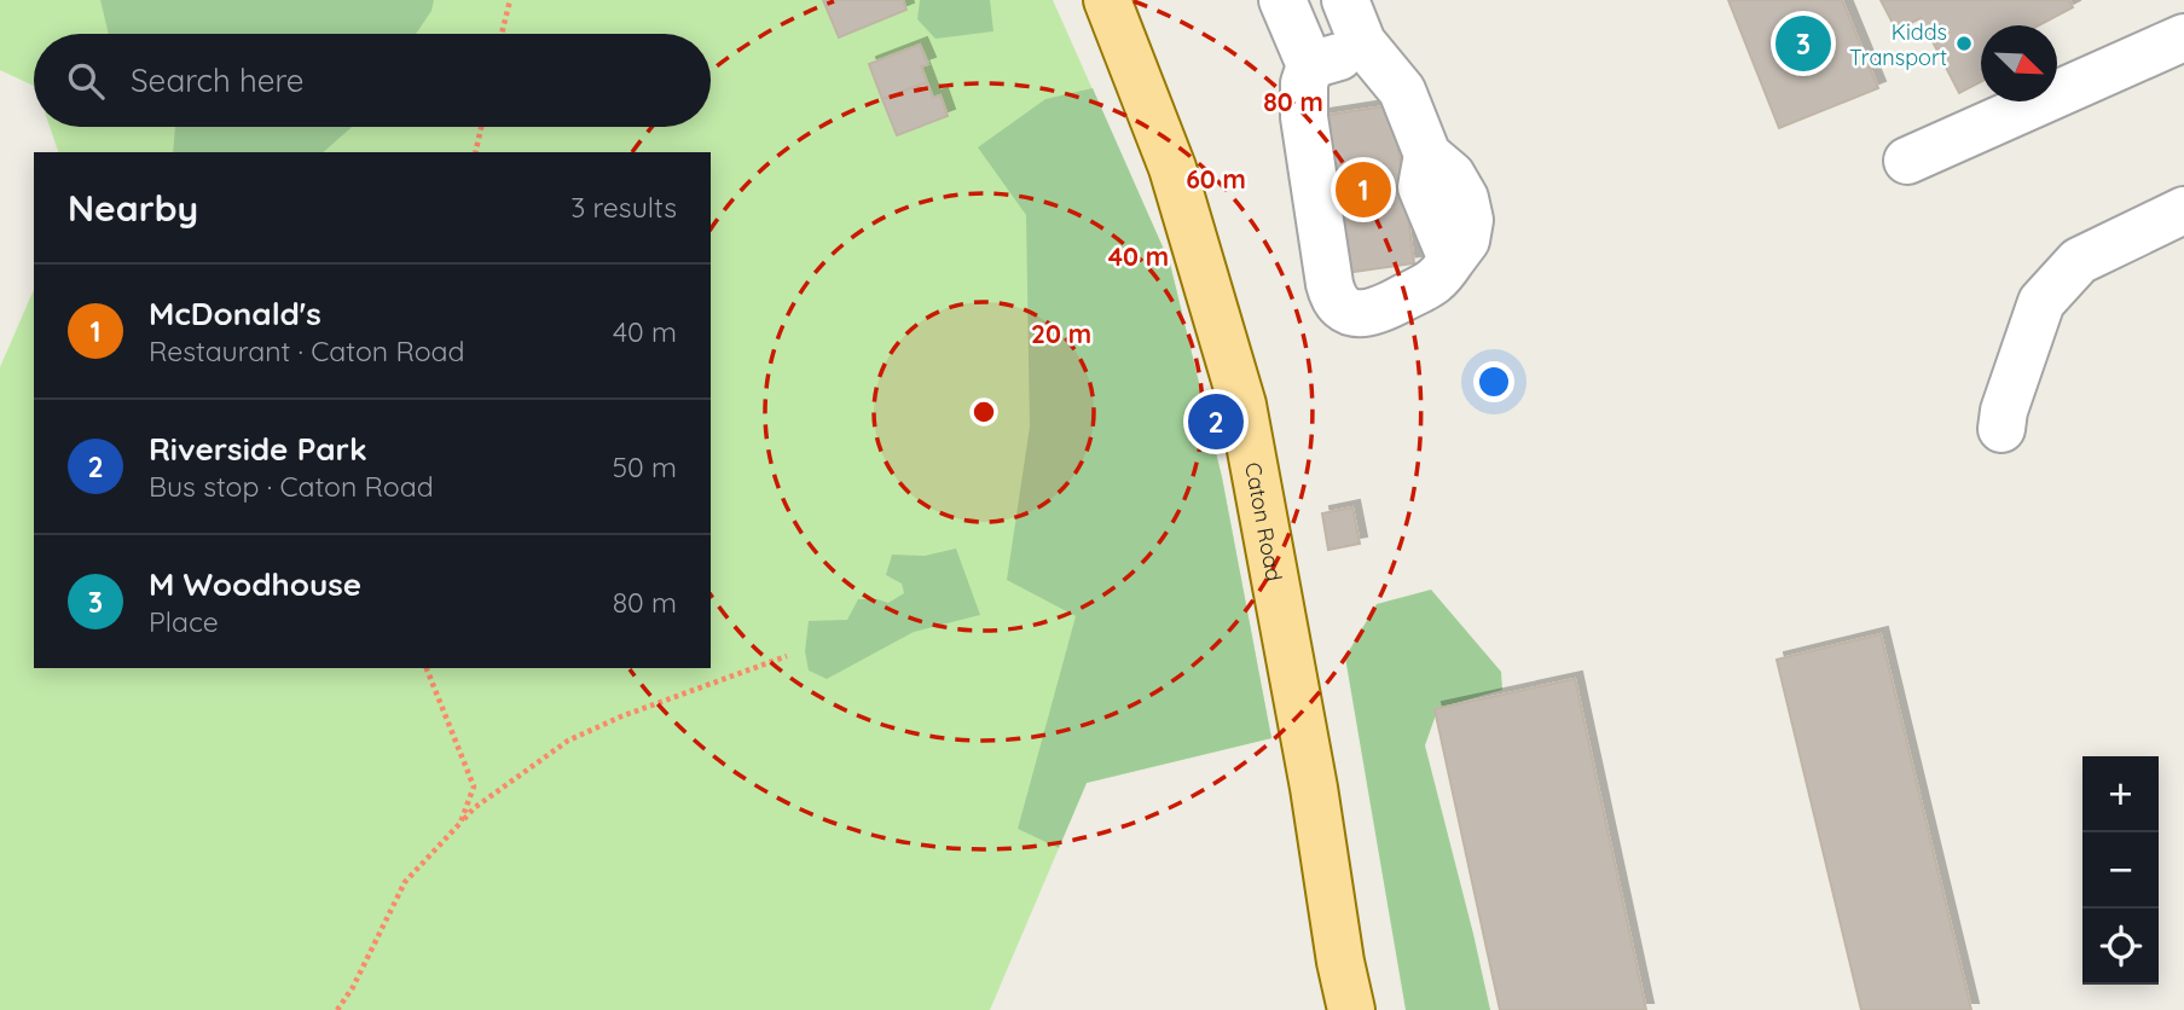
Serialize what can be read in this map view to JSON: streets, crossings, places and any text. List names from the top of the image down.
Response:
{
  "streets": {
    "main road": ["Caton Road"]
  },
  "places": ["Kidds Transport"],
  "north": "bottom right",
  "page": {
    "pins": ["3", "1", "2"],
    "search": "Search here",
    "heading": ["Nearby", "3 results"],
    "list": [
      {
        "mark": "1",
        "name": "McDonald's",
        "note": "Restaurant · Caton Road",
        "value": "40 m"
      },
      {
        "mark": "2",
        "name": "Riverside Park",
        "note": "Bus stop · Caton Road",
        "value": "50 m"
      },
      {
        "mark": "3",
        "name": "M Woodhouse",
        "note": "Place",
        "value": "80 m"
      }
    ],
    "map_buttons": ["+", "−"]
  },
  "rings": [
    "80 m",
    "60 m",
    "40 m",
    "20 m"
  ]
}
